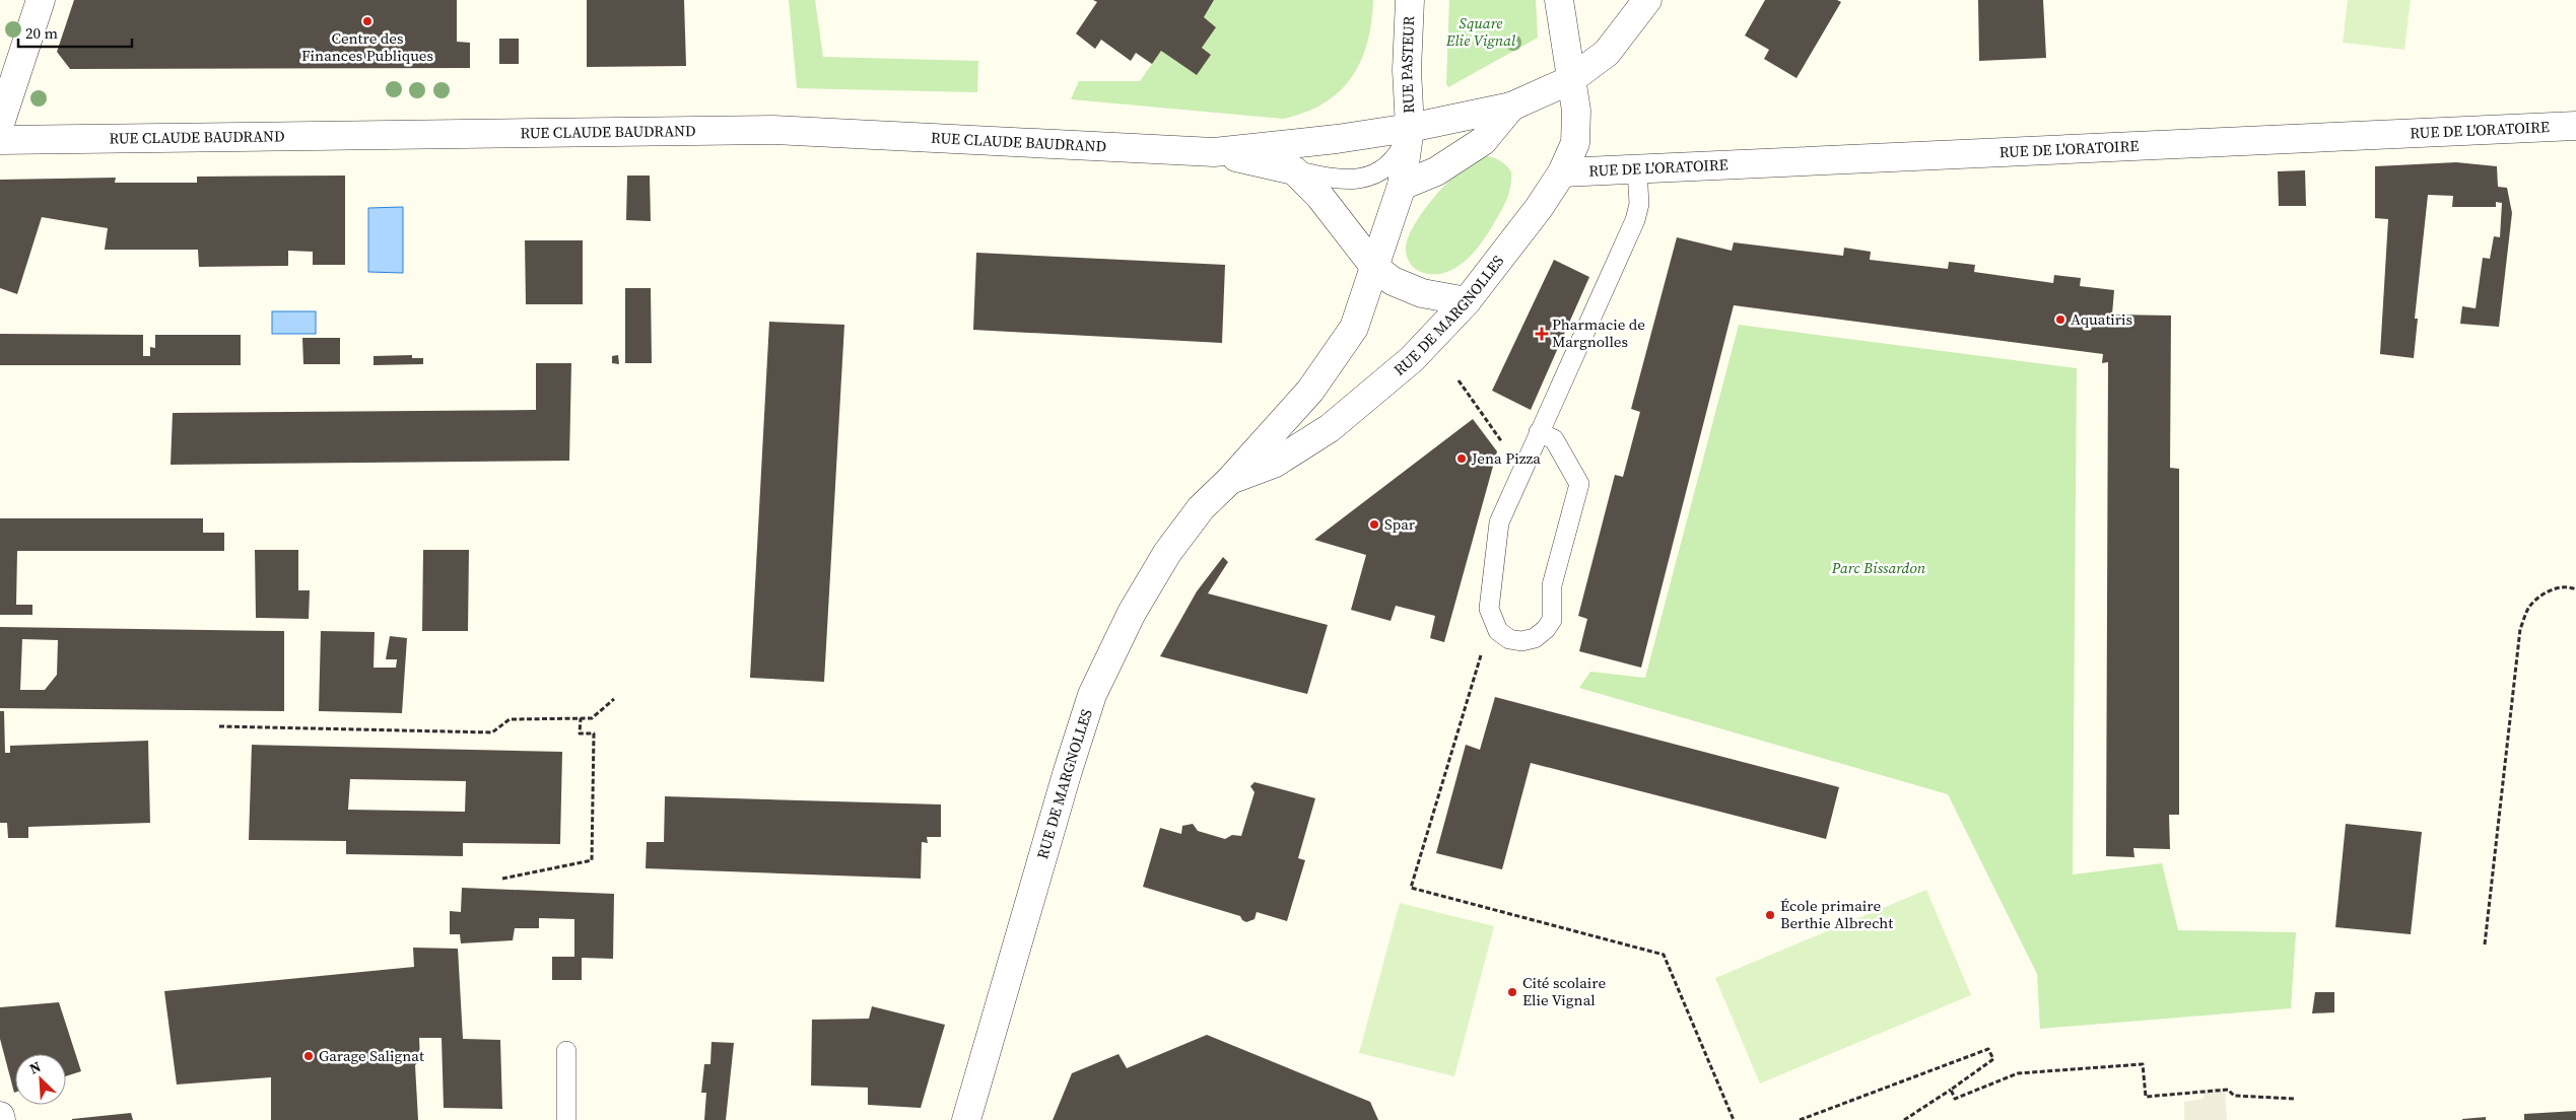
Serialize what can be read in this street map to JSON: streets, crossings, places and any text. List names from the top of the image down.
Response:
{
  "streets": {
    "street": [
      "RUE PASTEUR",
      "RUE DE L'ORATOIRE",
      "RUE CLAUDE BAUDRAND",
      "RUE DE MARGNOLLES"
    ]
  },
  "crossings": [
    ["RUE PASTEUR", "RUE CLAUDE BAUDRAND"],
    ["RUE PASTEUR", "RUE DE MARGNOLLES"],
    ["RUE DE L'ORATOIRE", "RUE DE MARGNOLLES"],
    ["RUE CLAUDE BAUDRAND", "RUE DE MARGNOLLES"]
  ],
  "parks": ["Square Elie Vignal", "Parc Bissardon"],
  "places": {
    "other": [
      "Centre des Finances Publiques",
      "Aquatiris",
      "Jena Pizza",
      "Spar",
      "École primaire Berthie Albrecht",
      "Cité scolaire Elie Vignal",
      "Garage Salignat"
    ],
    "health": ["Pharmacie de Margnolles"]
  },
  "scale_bar": "20 m",
  "north": "top left"
}
